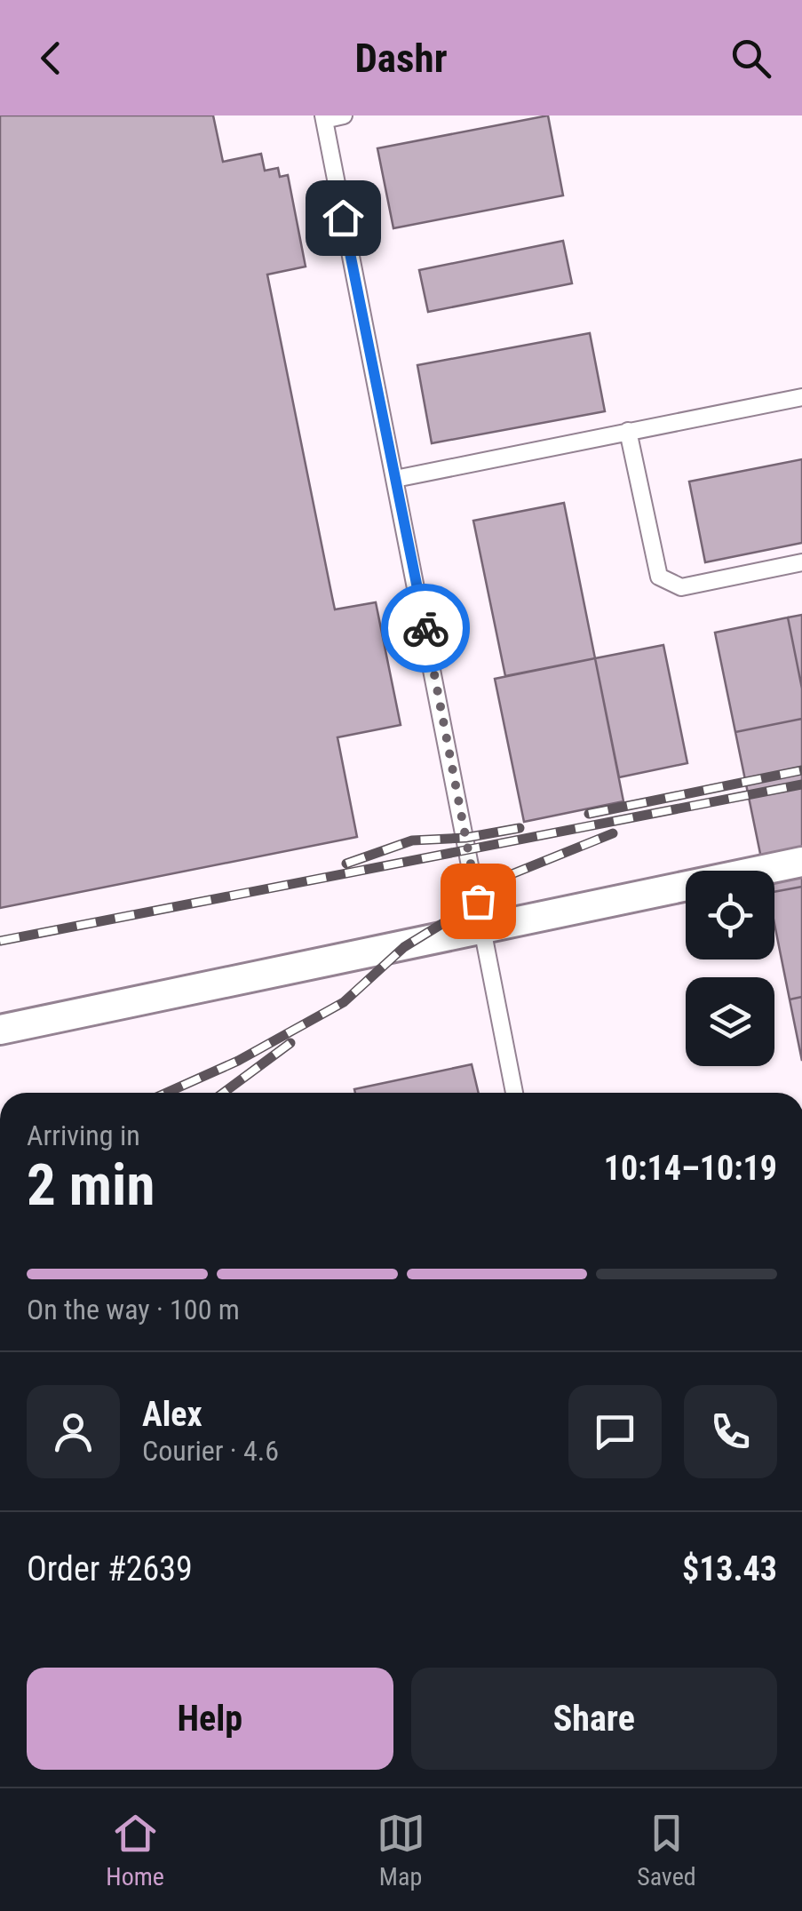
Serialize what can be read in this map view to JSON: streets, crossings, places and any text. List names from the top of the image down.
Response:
{
  "page": {
    "header": "Dashr",
    "heading": ["2 min", "Arriving in", "10:14–10:19"],
    "panel": [
      "Alex",
      "Courier · 4.6",
      "Order #2639",
      "$13.43"
    ],
    "bar": "On the way · 100 m",
    "buttons": ["Help", "Share"],
    "tabs": ["Home", "Map", "Saved"]
  }
}
